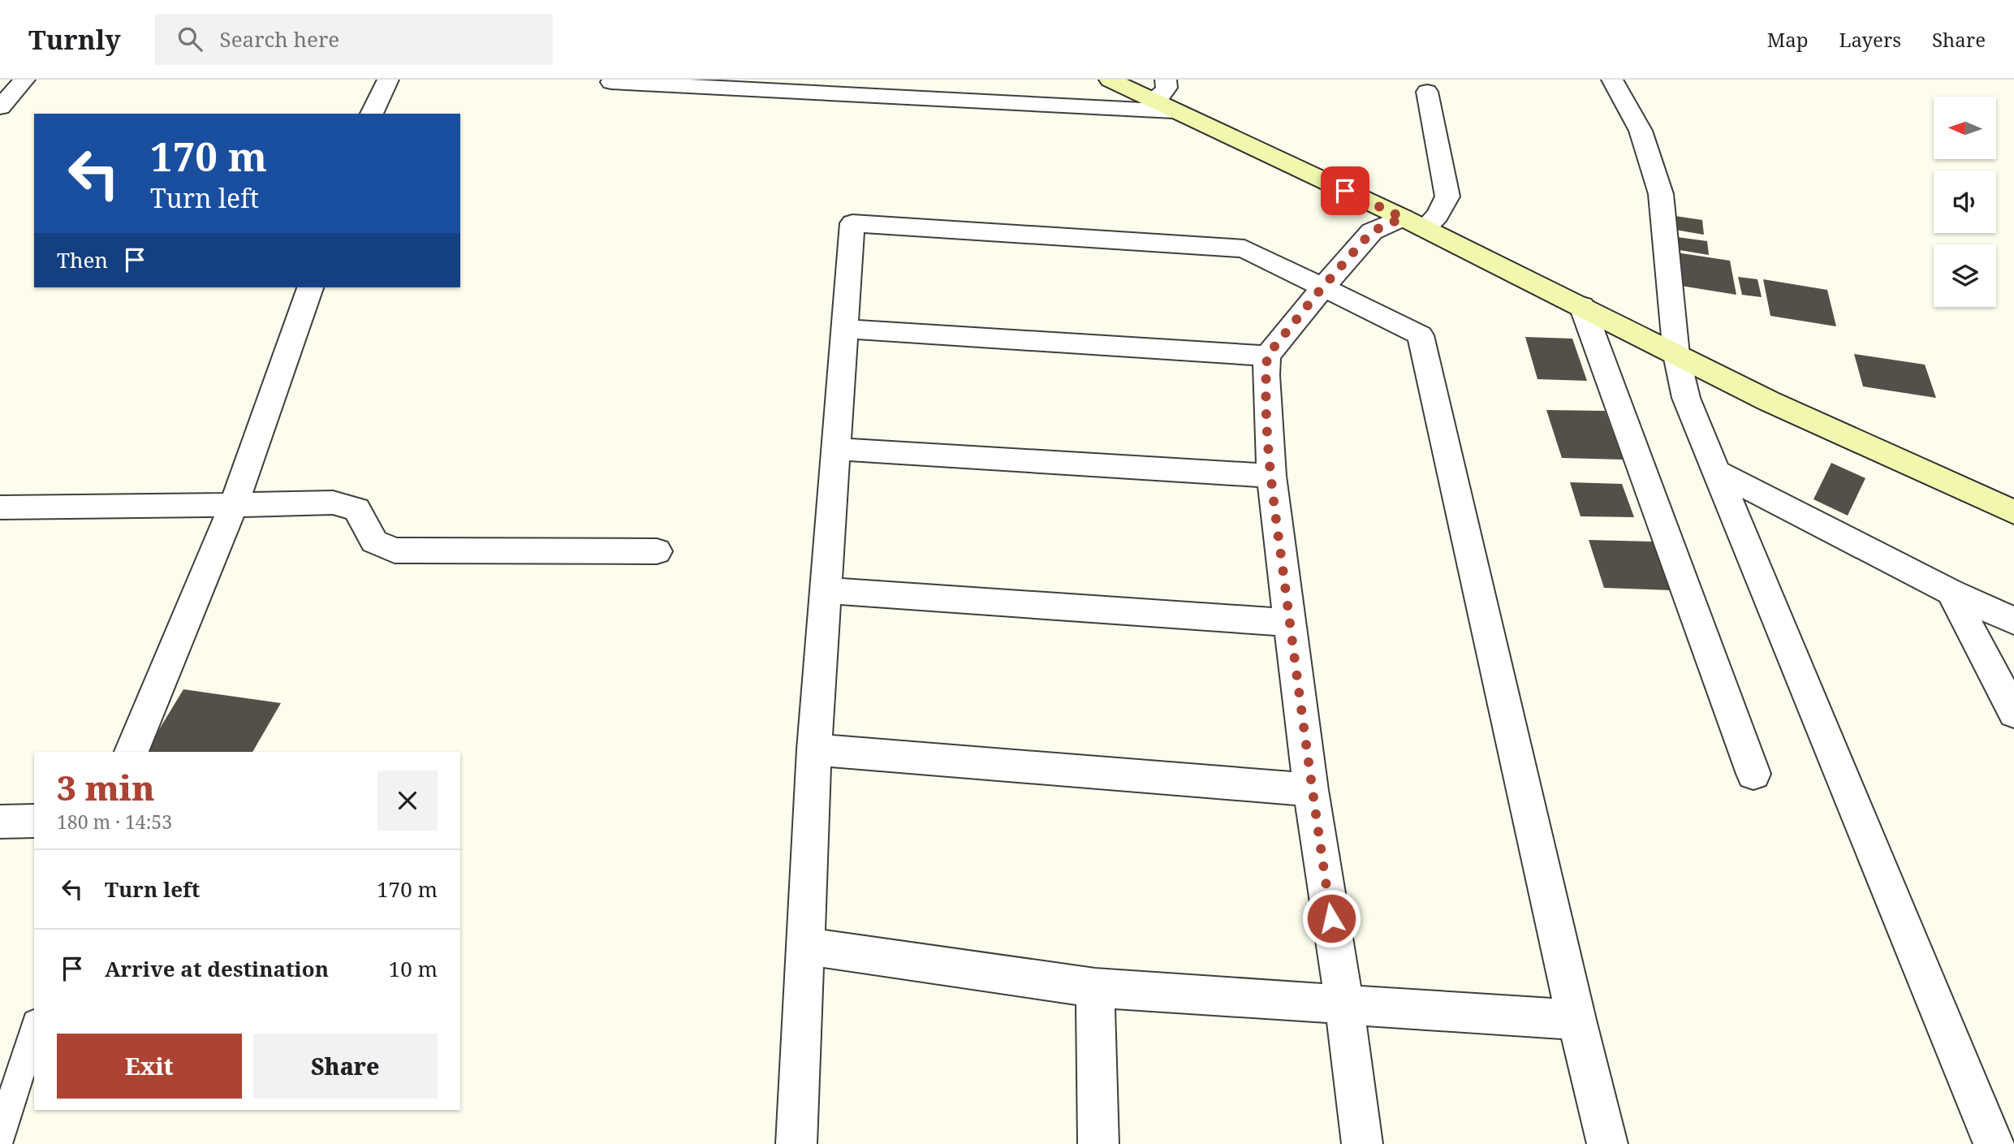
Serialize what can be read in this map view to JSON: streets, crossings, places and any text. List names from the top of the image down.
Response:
{
  "north": "left",
  "page": {
    "header": "Turnly",
    "search": "Search here",
    "nav": ["Map", "Layers", "Share"],
    "turn": ["170 m", "Turn left"],
    "then": "Then",
    "heading": ["3 min", "180 m · 14:53"],
    "list": [
      {
        "name": "Turn left",
        "value": "170 m"
      },
      {
        "name": "Arrive at destination",
        "value": "10 m"
      }
    ],
    "buttons": ["Exit", "Share"]
  }
}
